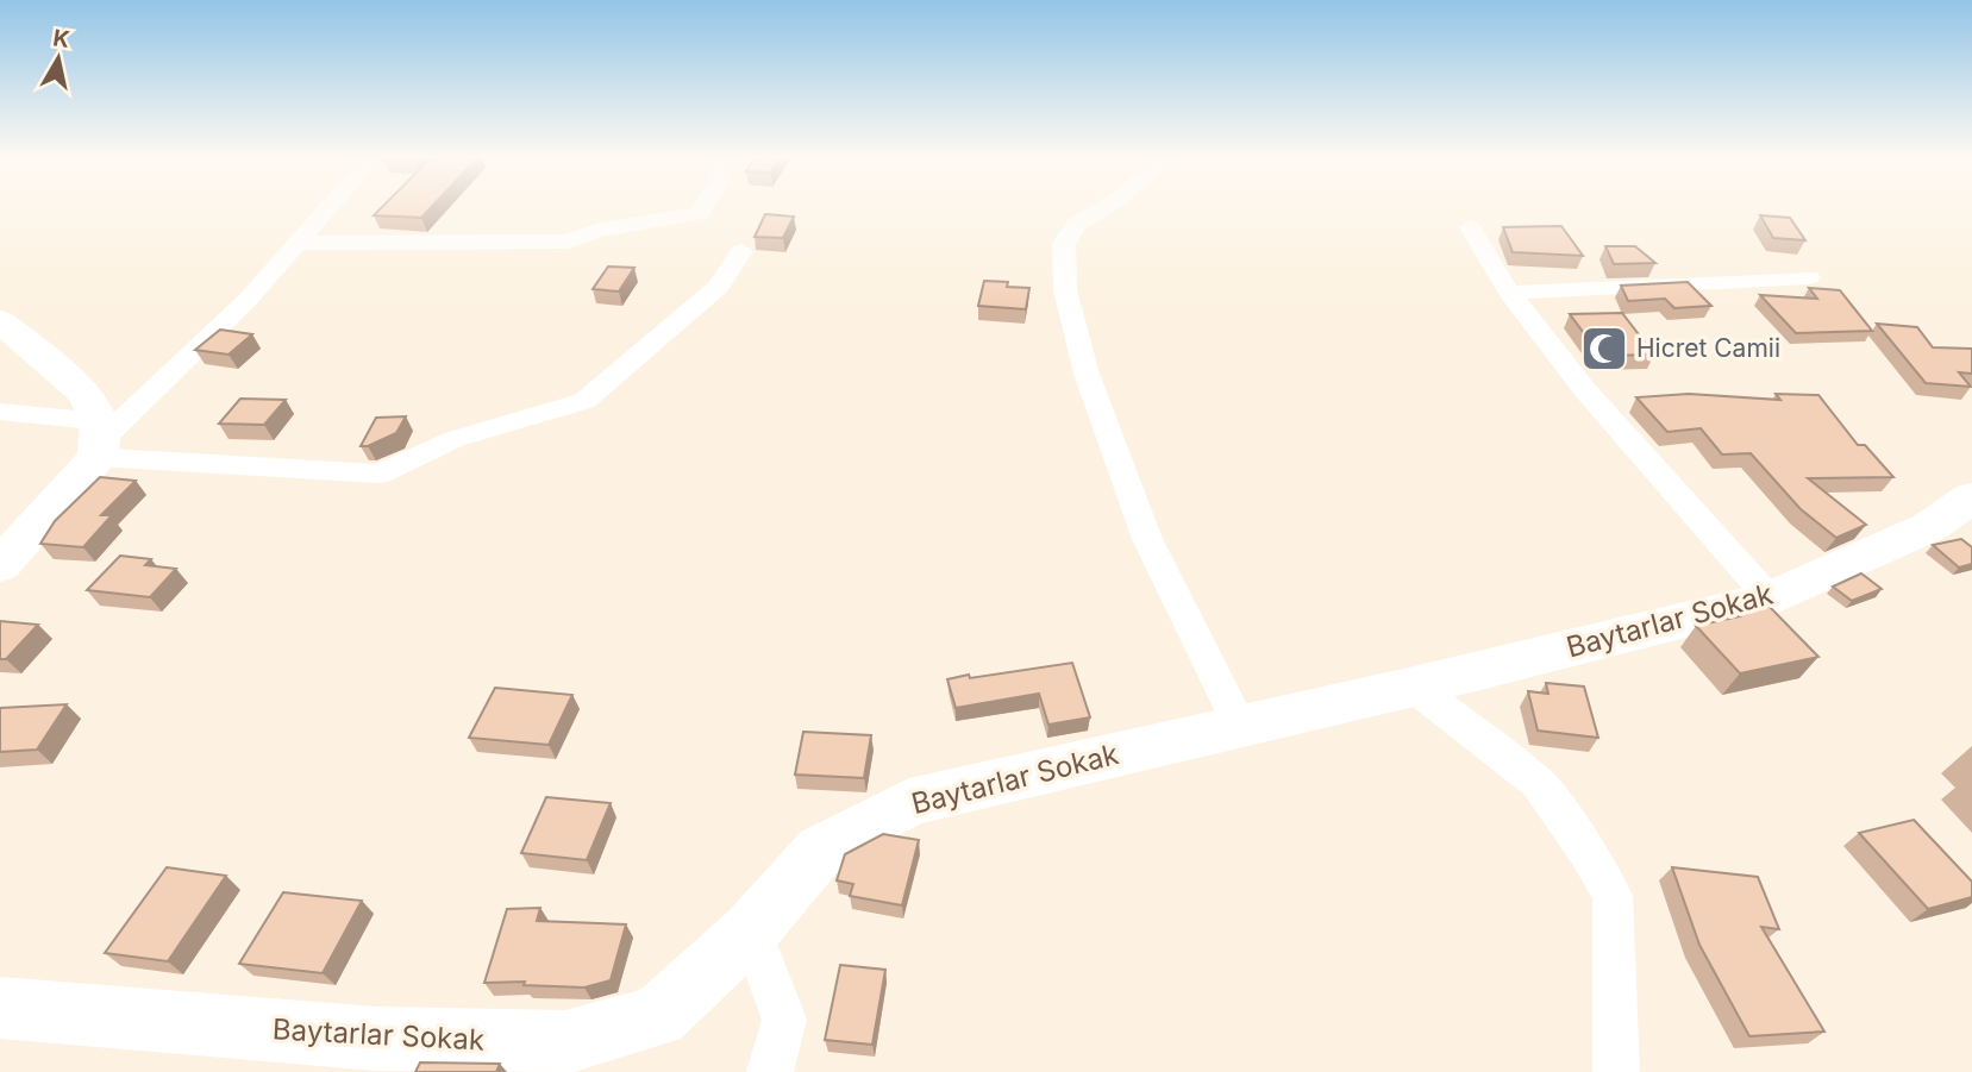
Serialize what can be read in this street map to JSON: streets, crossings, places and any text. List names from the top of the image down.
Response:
{
  "streets": {
    "street": ["Baytarlar Sokak"]
  },
  "places": {
    "mosque": ["Hicret Camii"]
  },
  "north": "top"
}
